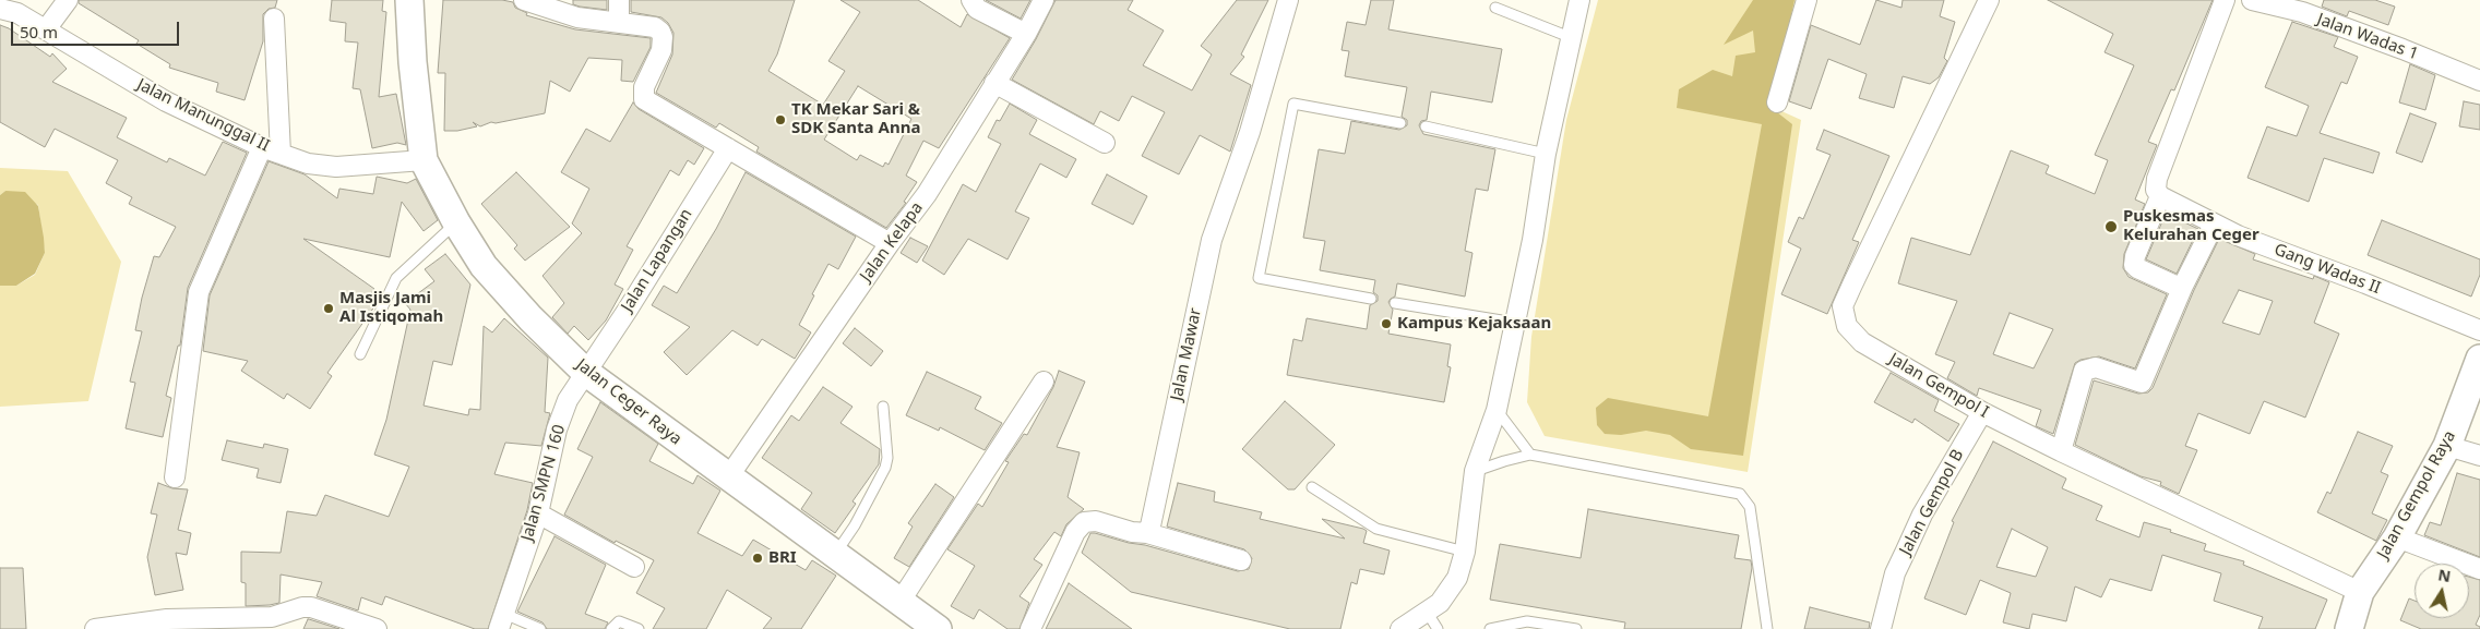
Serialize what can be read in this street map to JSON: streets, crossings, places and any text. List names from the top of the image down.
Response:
{
  "streets": {
    "main road": ["Jalan Ceger Raya", "Jalan Gempol Raya"],
    "street": [
      "Jalan Wadas 1",
      "Jalan Manunggal II",
      "Jalan Kelapa",
      "Jalan Lapangan",
      "Gang Wadas II",
      "Jalan Mawar",
      "Jalan Gempol I",
      "Jalan SMPN 160",
      "Jalan Gempol B"
    ]
  },
  "crossings": [
    ["Jalan Manunggal II", "Jalan Ceger Raya"],
    ["Jalan Kelapa", "Jalan Ceger Raya"],
    ["Jalan Lapangan", "Jalan Ceger Raya"],
    ["Jalan Lapangan", "Jalan SMPN 160"],
    ["Jalan Gempol I", "Jalan Gempol Raya"],
    ["Jalan Gempol I", "Jalan Gempol B"],
    ["Jalan Ceger Raya", "Jalan SMPN 160"]
  ],
  "places": [
    "TK Mekar Sari & SDK Santa Anna",
    "Puskesmas Kelurahan Ceger",
    "Masjis Jami Al Istiqomah",
    "Kampus Kejaksaan",
    "BRI"
  ],
  "scale_bar": "50 m",
  "north": "top"
}
